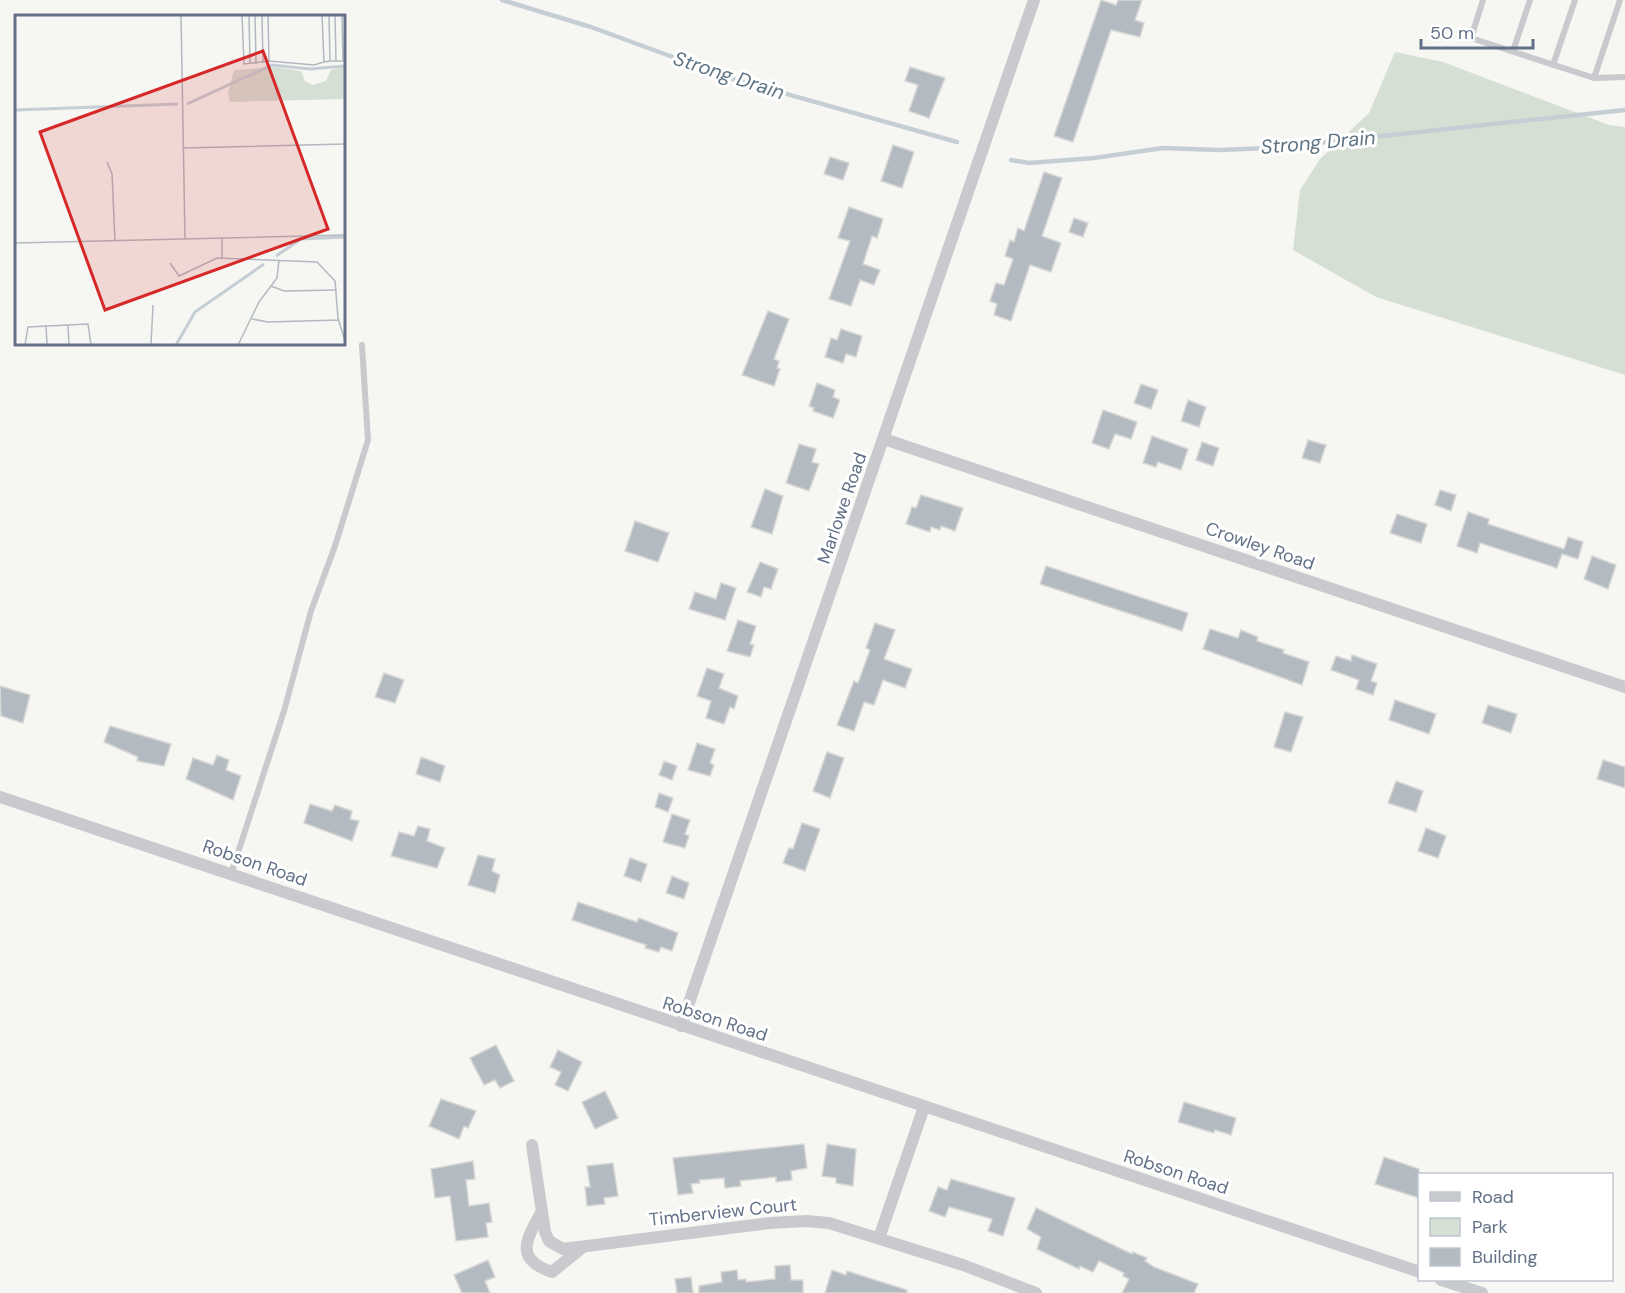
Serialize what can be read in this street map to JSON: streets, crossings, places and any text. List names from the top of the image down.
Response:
{
  "streets": {
    "street": [
      "Marlowe Road",
      "Crowley Road",
      "Robson Road",
      "Timberview Court"
    ]
  },
  "crossings": [
    ["Marlowe Road", "Crowley Road"],
    ["Marlowe Road", "Robson Road"]
  ],
  "water": ["Strong Drain"],
  "legend": ["Road", "Park", "Building"],
  "scale_bar": "50 m"
}
